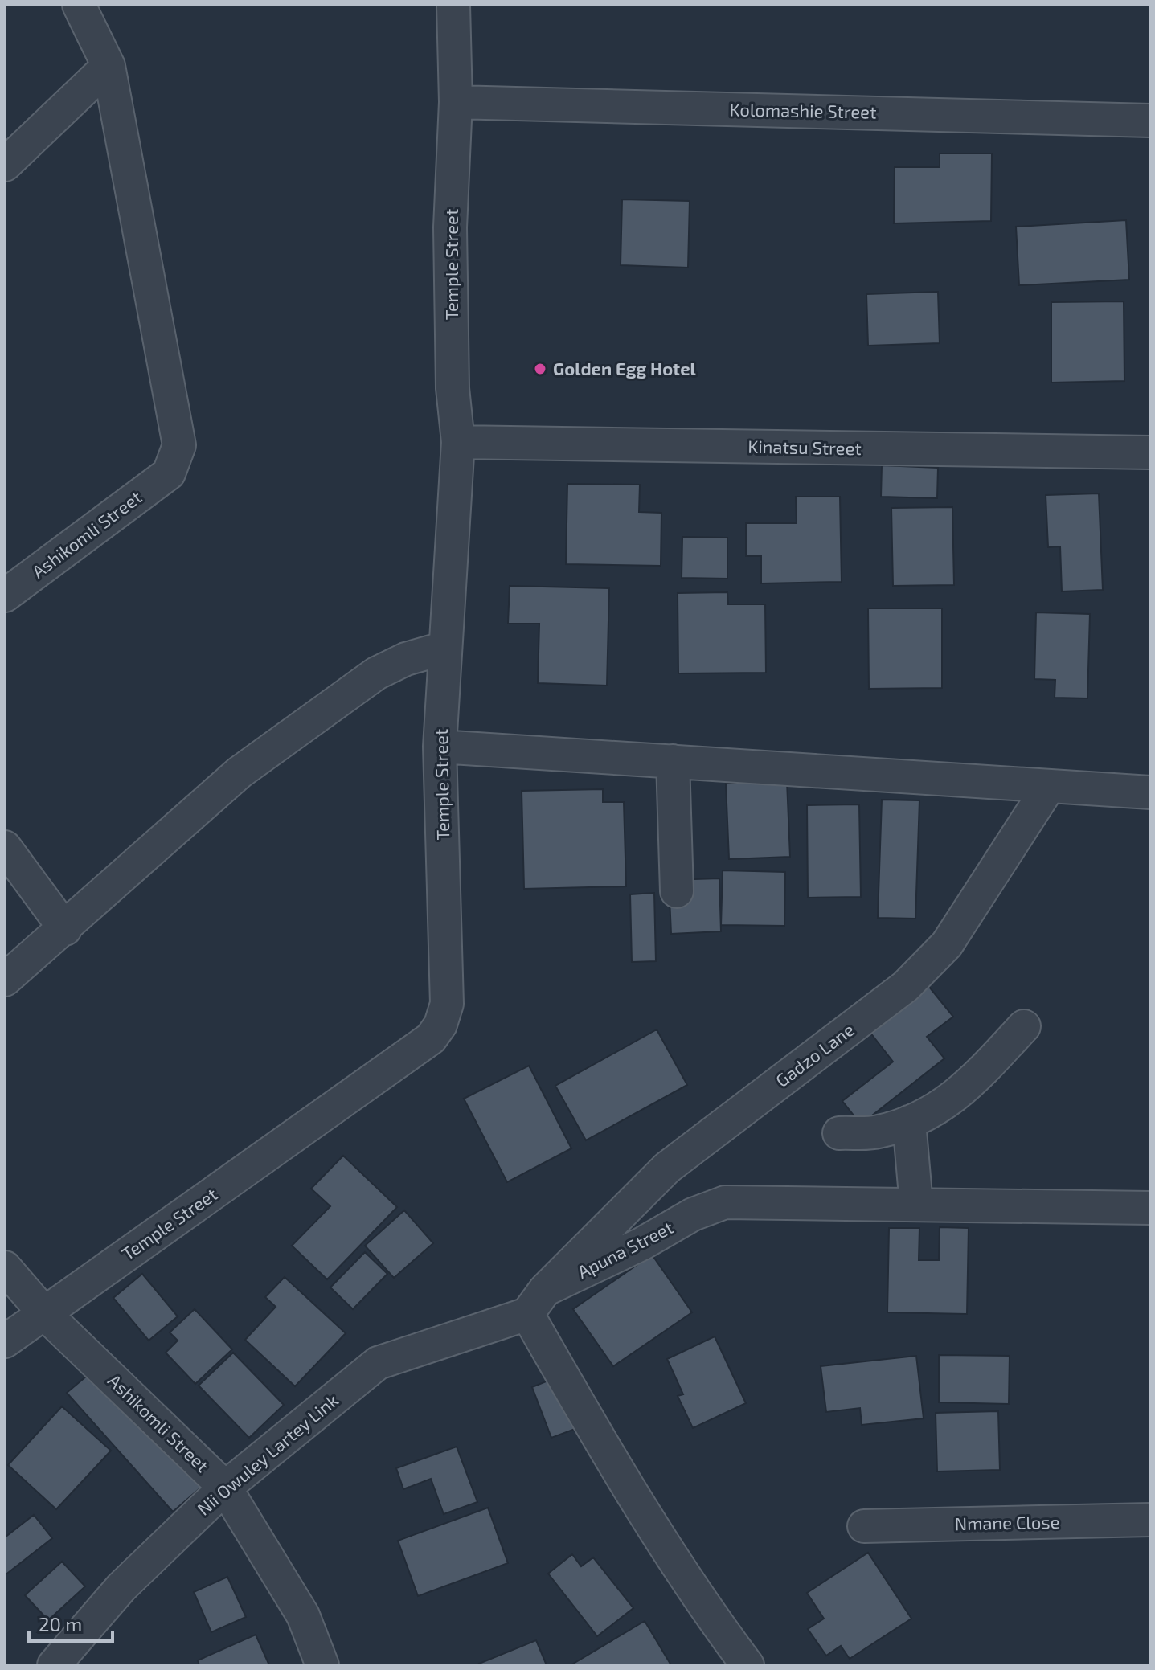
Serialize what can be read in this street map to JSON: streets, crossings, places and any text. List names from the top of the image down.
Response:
{
  "streets": {
    "street": [
      "Kolomashie Street",
      "Temple Street",
      "Kinatsu Street",
      "Ashikomli Street",
      "Gadzo Lane",
      "Apuna Street",
      "Nii Owuley Lartey Link",
      "Nmane Close"
    ]
  },
  "crossings": [
    ["Kolomashie Street", "Temple Street"],
    ["Temple Street", "Kinatsu Street"],
    ["Temple Street", "Ashikomli Street"],
    ["Ashikomli Street", "Nii Owuley Lartey Link"],
    ["Gadzo Lane", "Apuna Street"],
    ["Gadzo Lane", "Nii Owuley Lartey Link"],
    ["Apuna Street", "Nii Owuley Lartey Link"]
  ],
  "places": ["Golden Egg Hotel"],
  "scale_bar": "20 m"
}
